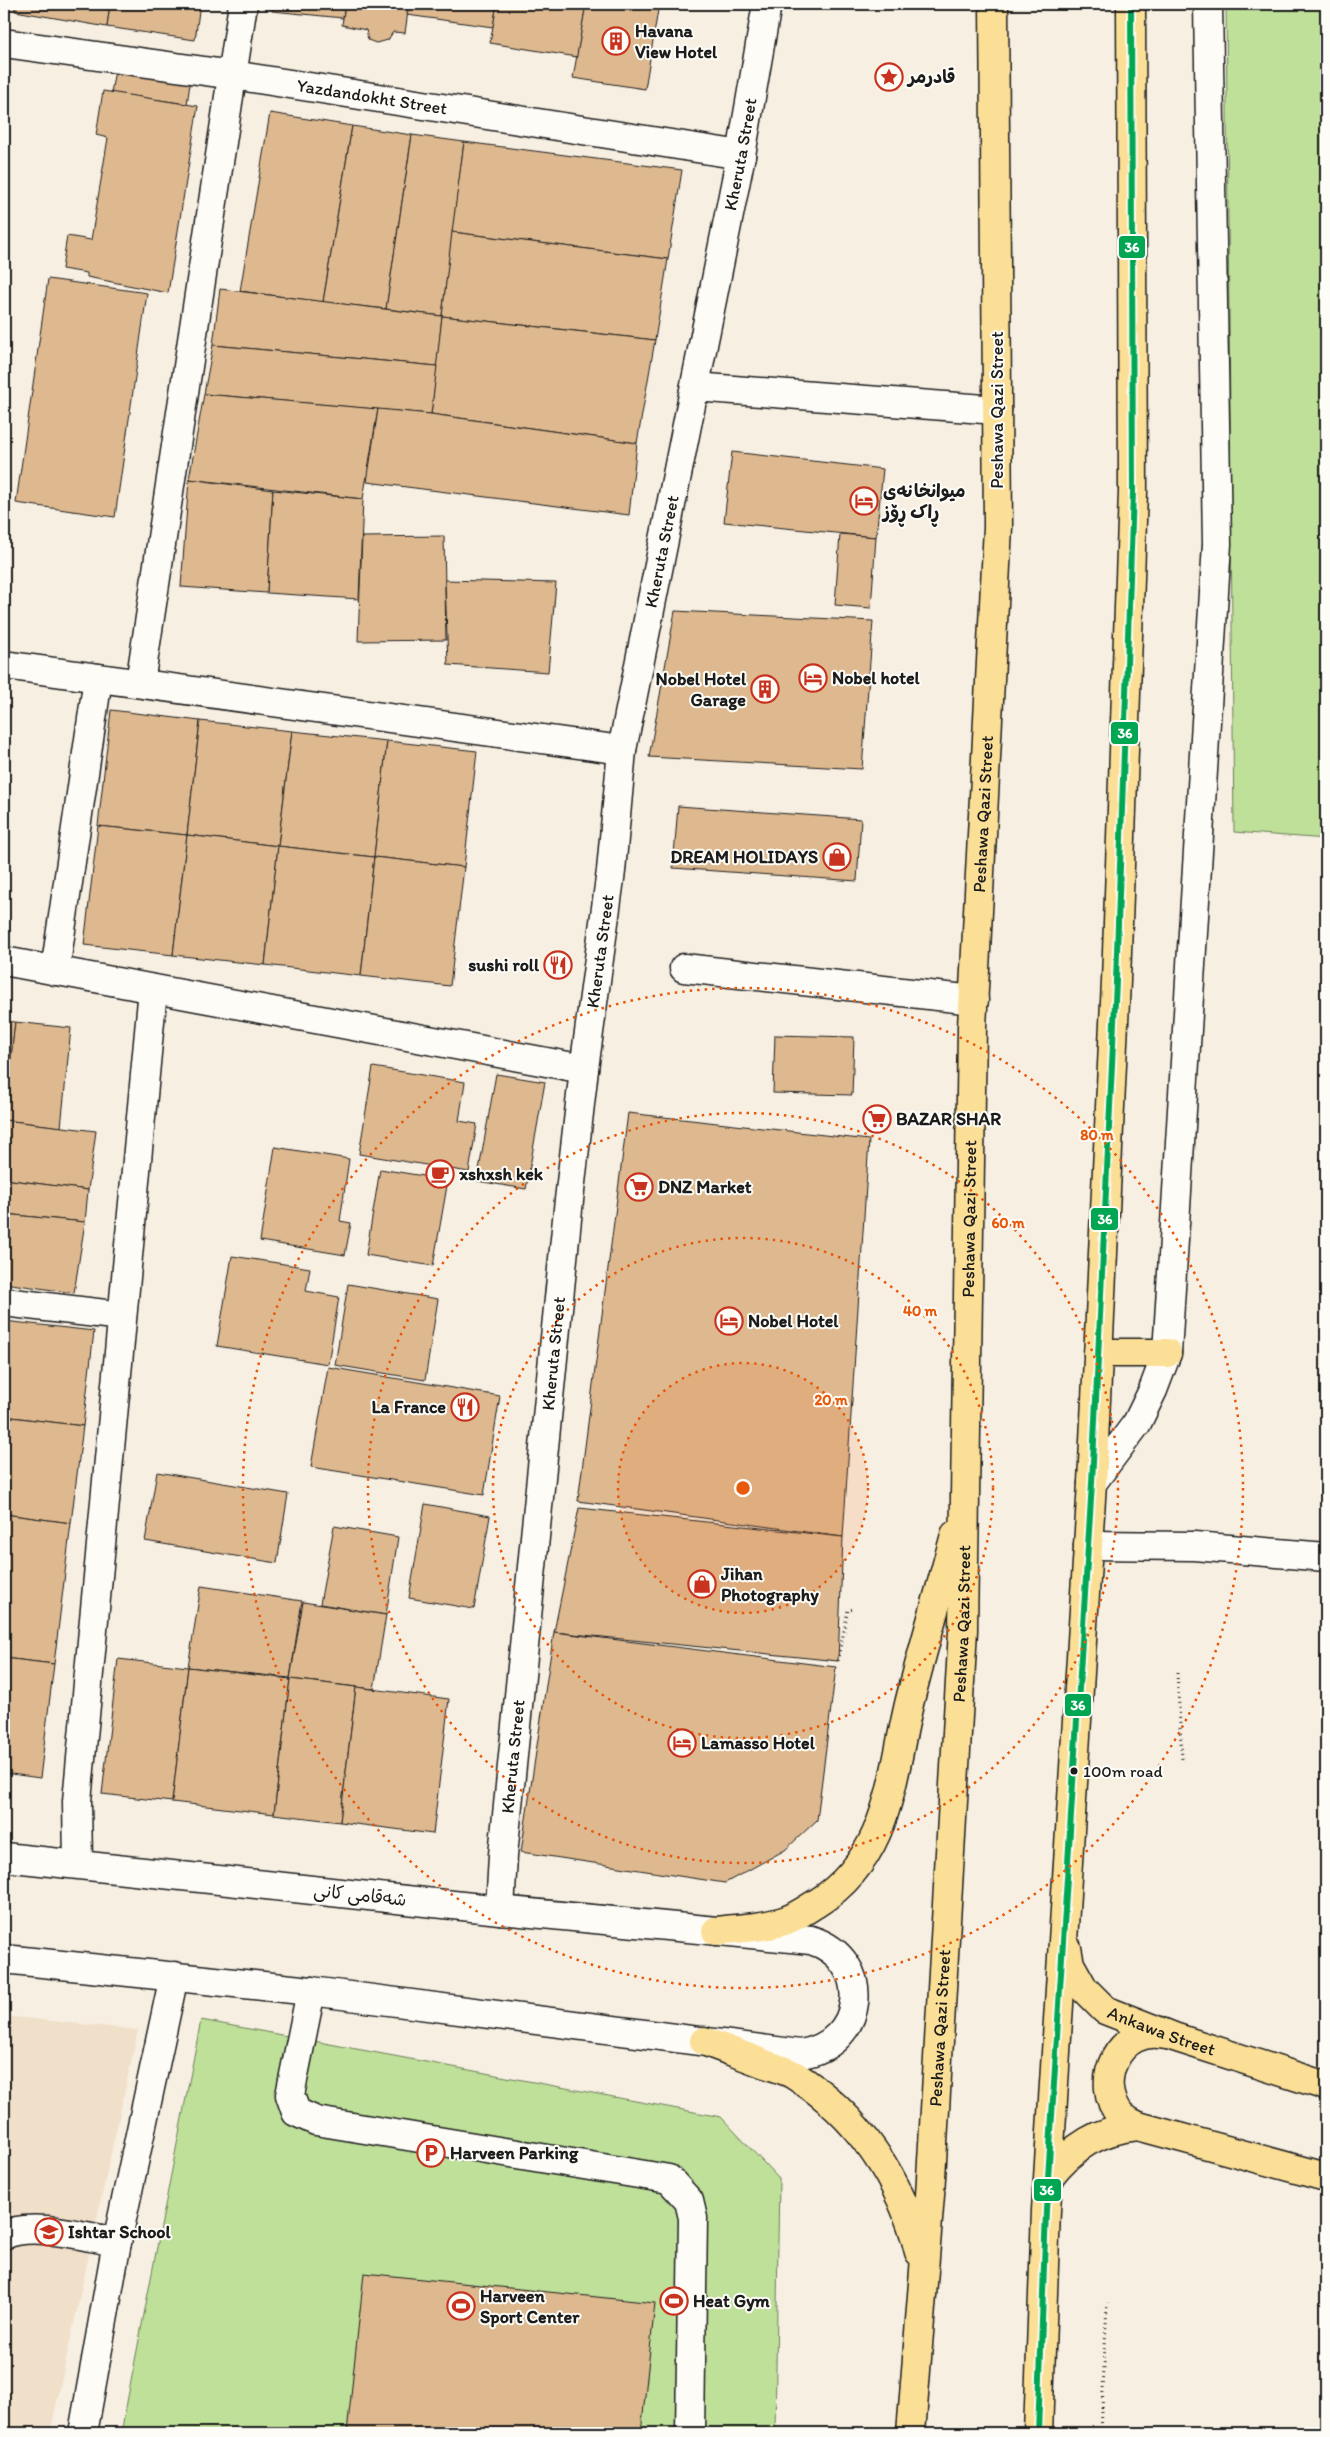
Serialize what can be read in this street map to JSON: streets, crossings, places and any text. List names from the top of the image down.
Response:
{
  "streets": {
    "highway": ["Peshawa Qazi Street", "Ankawa Street"],
    "street": ["Yazdandokht Street", "Kheruta Street", "شەقامی کانی"]
  },
  "crossings": [
    ["Yazdandokht Street", "Kheruta Street"],
    ["Kheruta Street", "شەقامی کانی"]
  ],
  "places": {
    "building": ["Havana View Hotel", "Nobel Hotel Garage"],
    "place": ["قادرمر"],
    "hotel": [
      "میوانخانەی ڕاک ڕۆز",
      "Nobel hotel",
      "Nobel Hotel",
      "Lamasso Hotel"
    ],
    "shop": ["DREAM HOLIDAYS", "Jihan Photography"],
    "restaurant": ["sushi roll", "La France"],
    "supermarket": ["BAZAR SHAR", "DNZ Market"],
    "cafe": ["xshxsh kek"],
    "other": ["100m road"],
    "parking": ["Harveen Parking"],
    "school or university": ["Ishtar School"],
    "sports": ["Heat Gym", "Harveen Sport Center"]
  },
  "lines": ["transit line 36"],
  "rings": [
    "80 m",
    "60 m",
    "40 m",
    "20 m"
  ]
}
